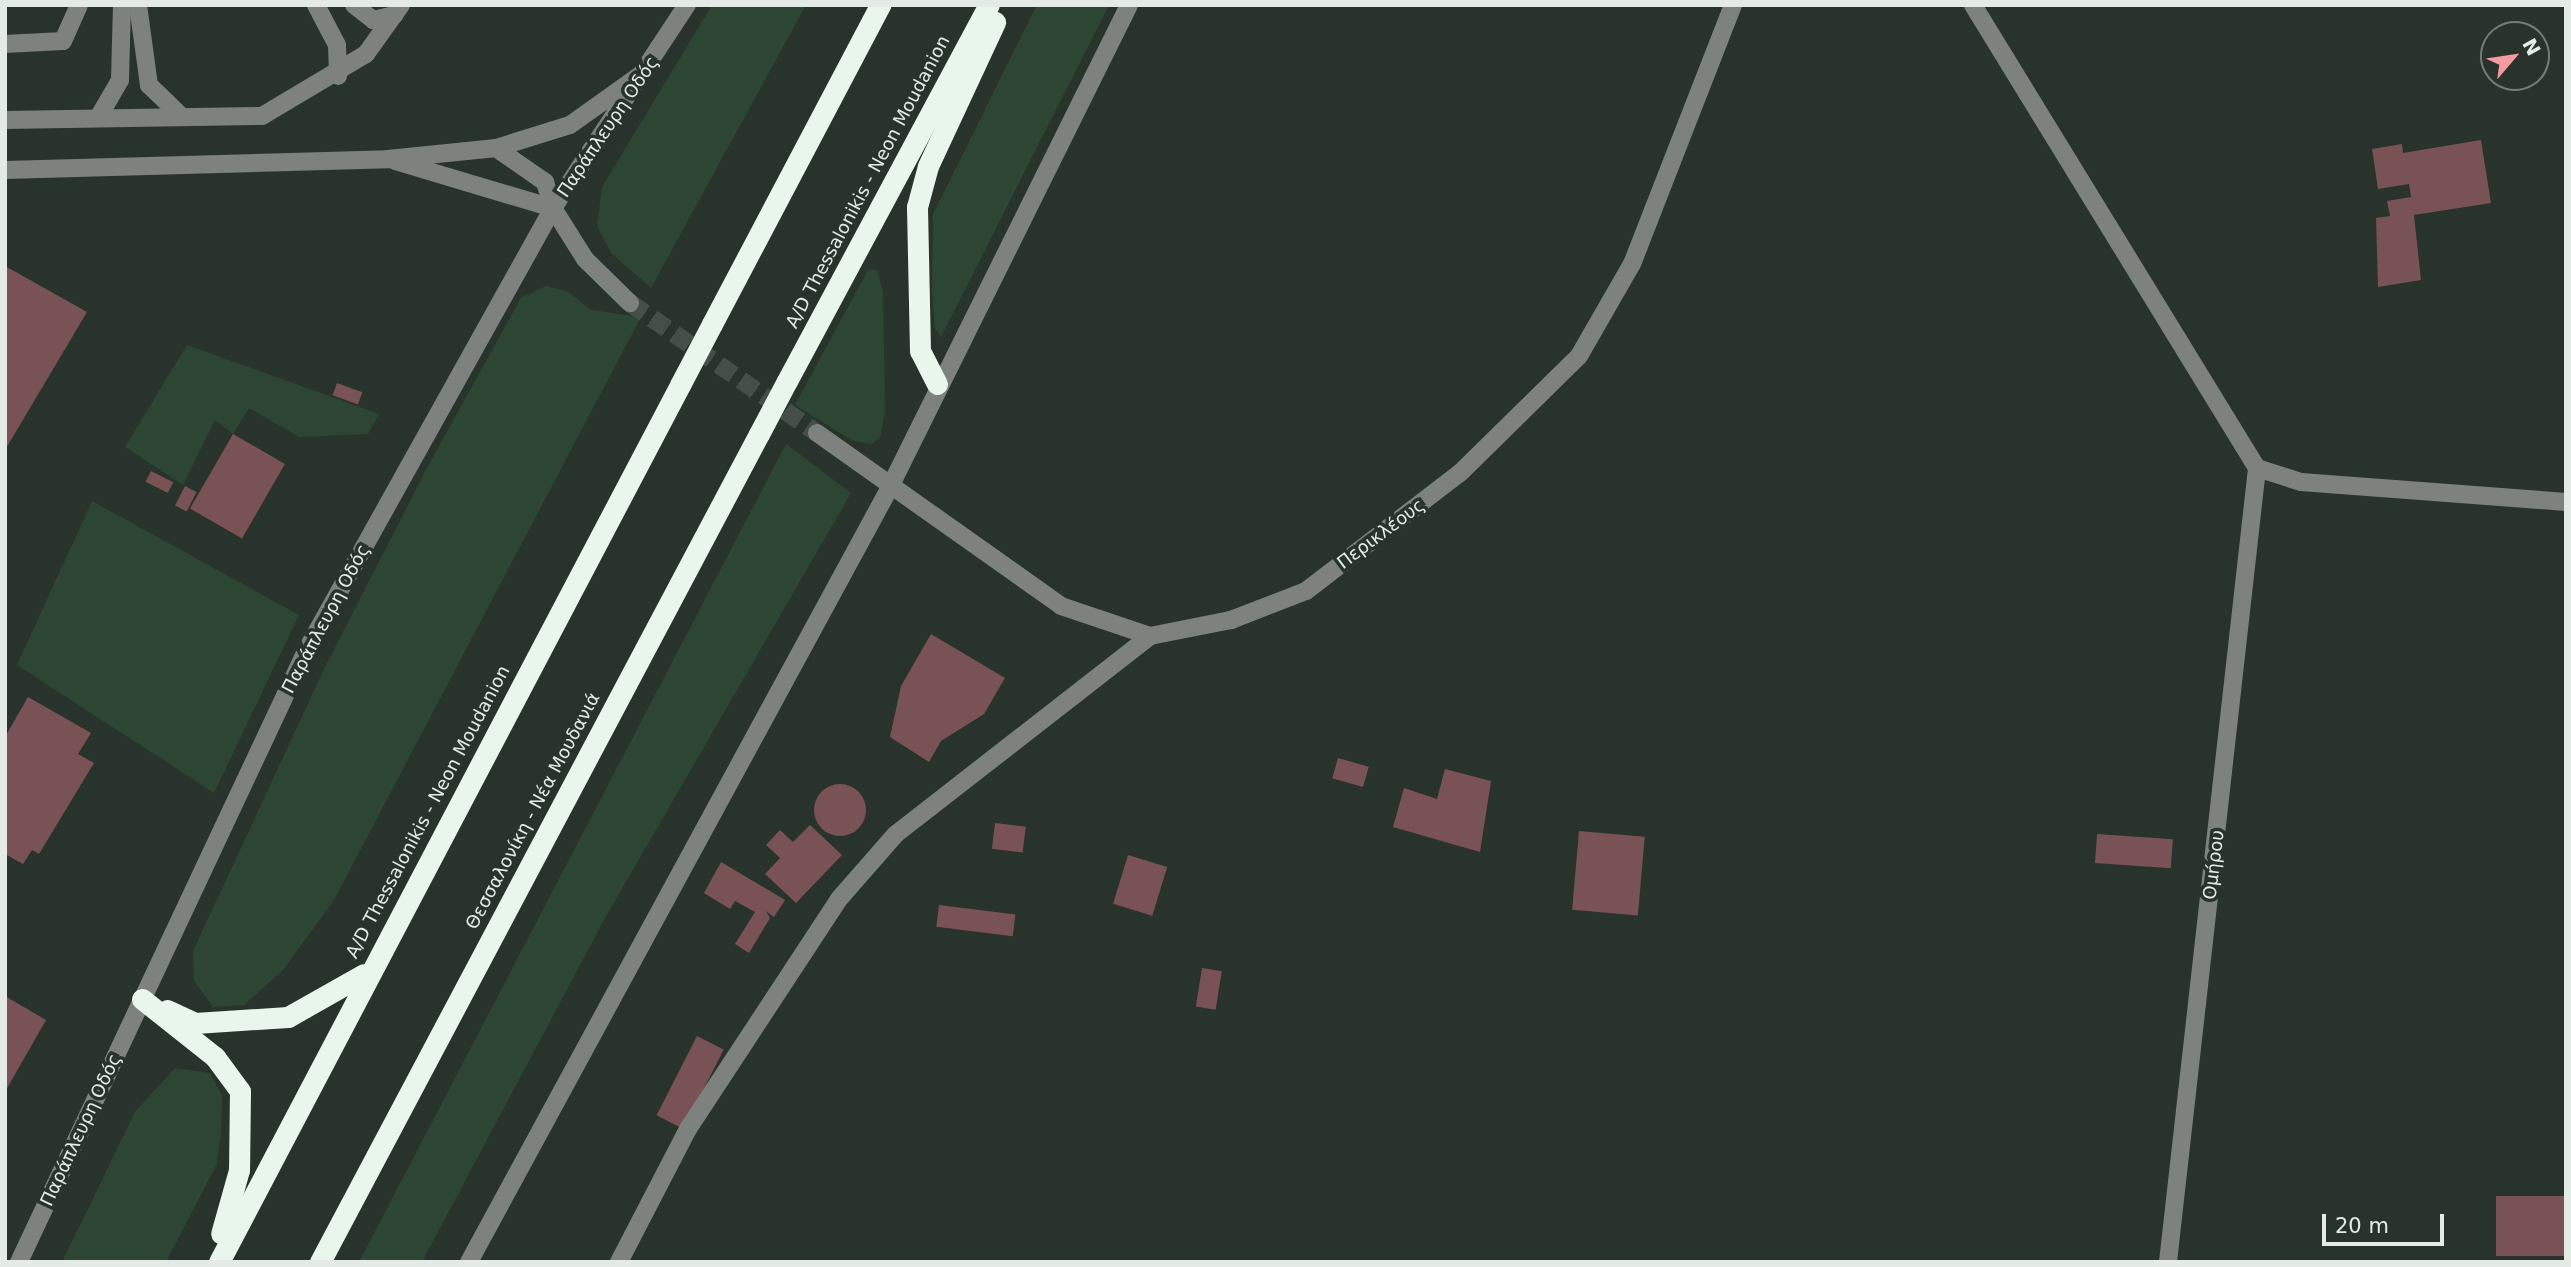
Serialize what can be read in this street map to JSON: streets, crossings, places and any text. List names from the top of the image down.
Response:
{
  "streets": {
    "highway": ["A/D Thessalonikis - Neon Moudanion", "Θεσσαλονίκη - Νέα Μουδανιά"],
    "street": ["Παράπλευρη Οδός", "Περικλέους", "Ομήρου"]
  },
  "crossings": [
    ["A/D Thessalonikis - Neon Moudanion", "Θεσσαλονίκη - Νέα Μουδανιά"]
  ],
  "scale_bar": "20 m",
  "north": "top right"
}
